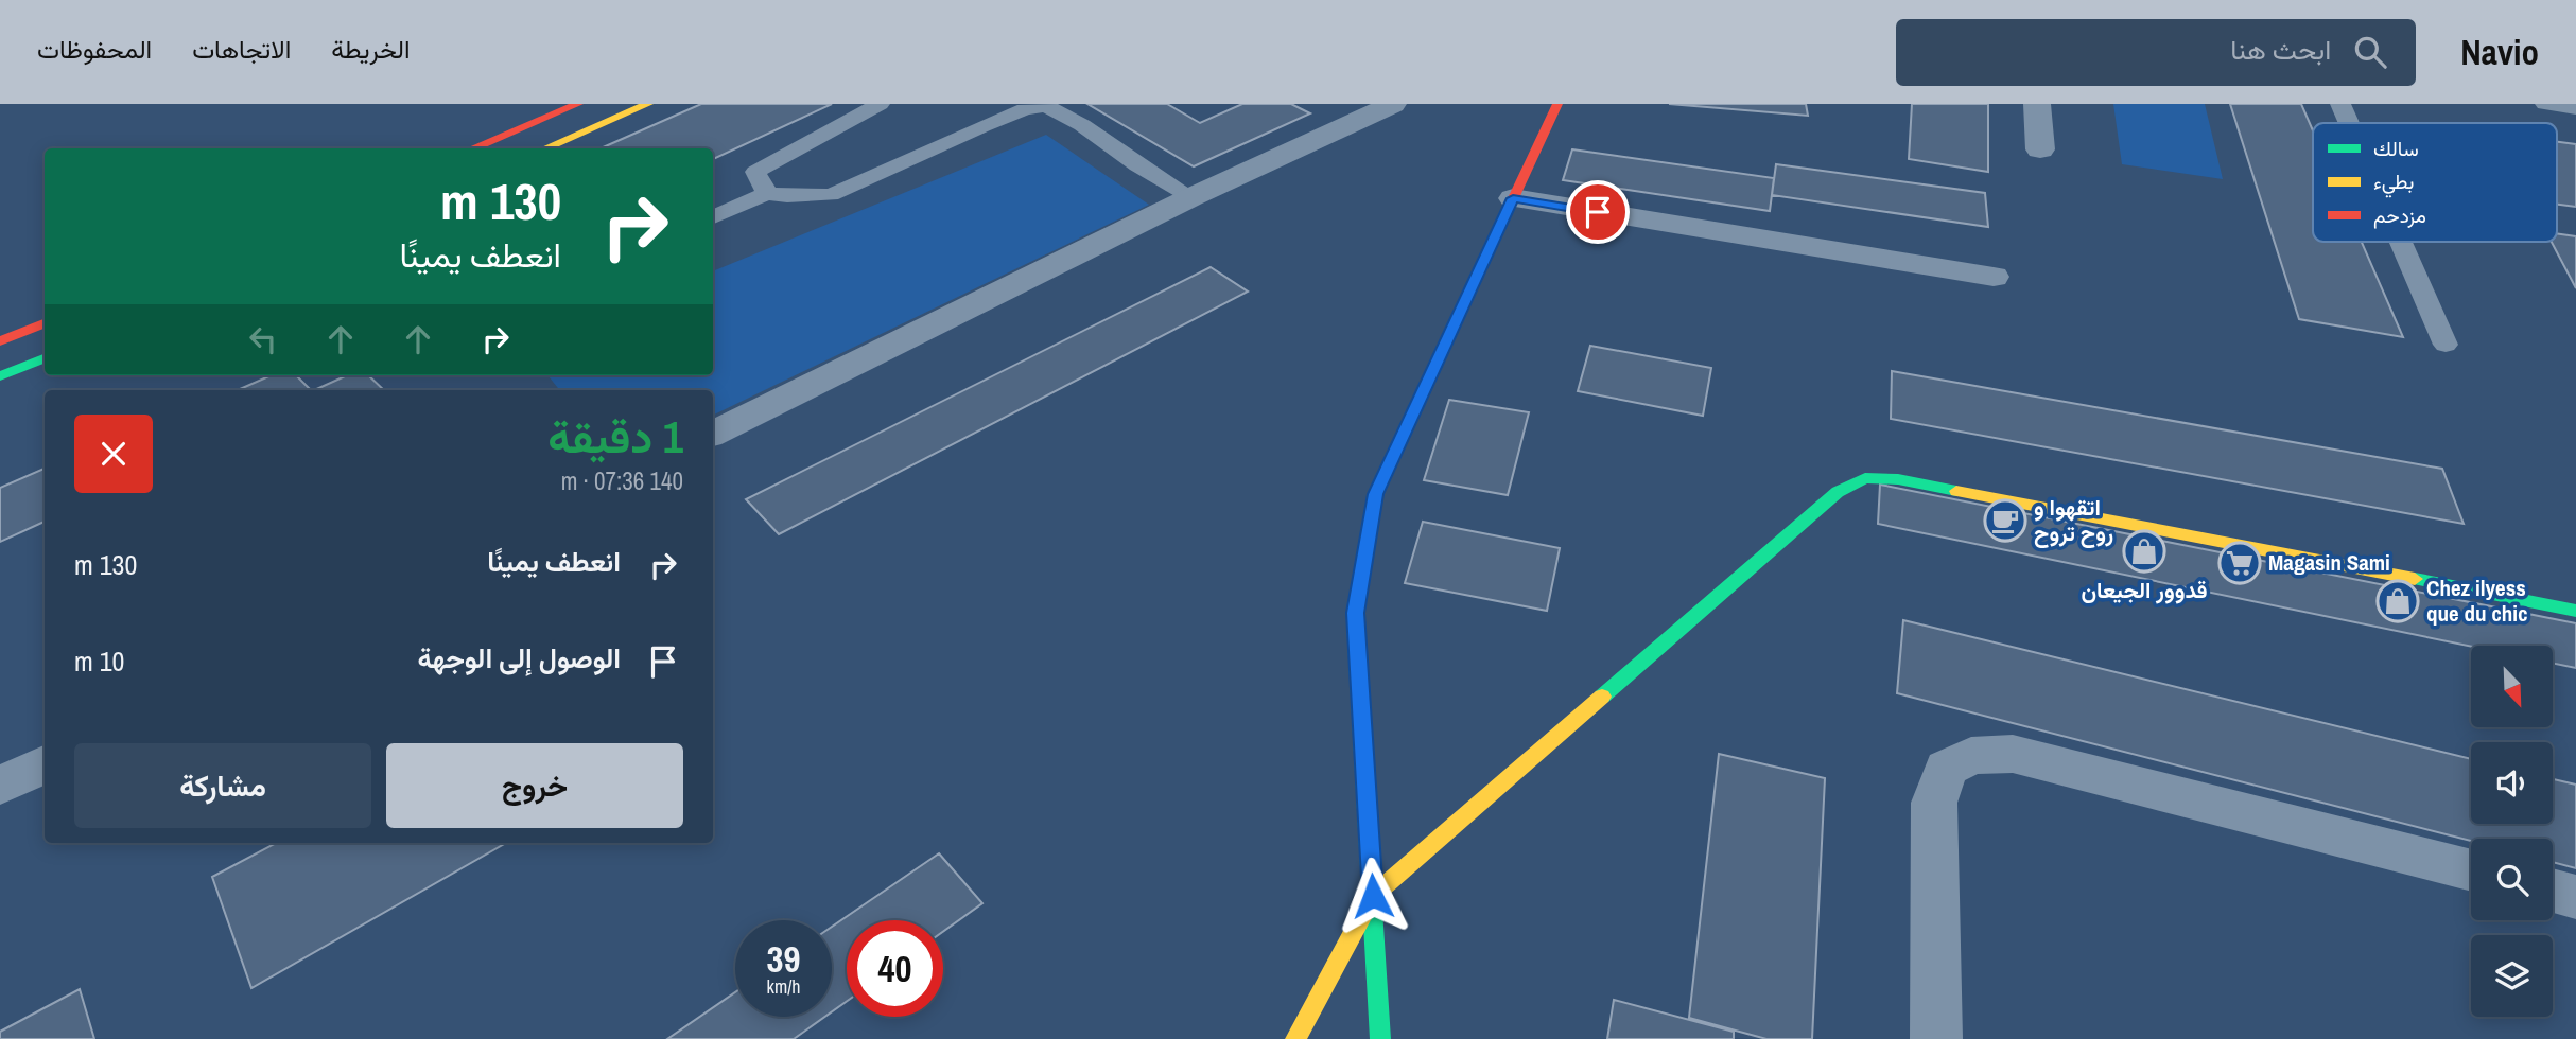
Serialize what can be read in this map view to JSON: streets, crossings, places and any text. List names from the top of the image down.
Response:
{
  "places": {
    "cafe": ["اتقهوا و روح تروح"],
    "shop": ["قدوور الجيعان", "Chez ilyess que du chic"],
    "supermarket": ["Magasin Sami"]
  },
  "legend": ["سالك", "بطيء", "مزدحم"],
  "north": "bottom right",
  "page": {
    "header": "Navio",
    "search": "ابحث هنا",
    "nav": ["الخريطة", "الاتجاهات", "المحفوظات"],
    "turn": ["130 m", "انعطف يمينًا"],
    "heading": ["1 دقيقة", "140 m · 07:36"],
    "list": [
      {
        "name": "انعطف يمينًا",
        "value": "130 m"
      },
      {
        "name": "الوصول إلى الوجهة",
        "value": "10 m"
      }
    ],
    "buttons": ["خروج", "مشاركة"],
    "speed": "39 km/h",
    "limit": "40"
  }
}
